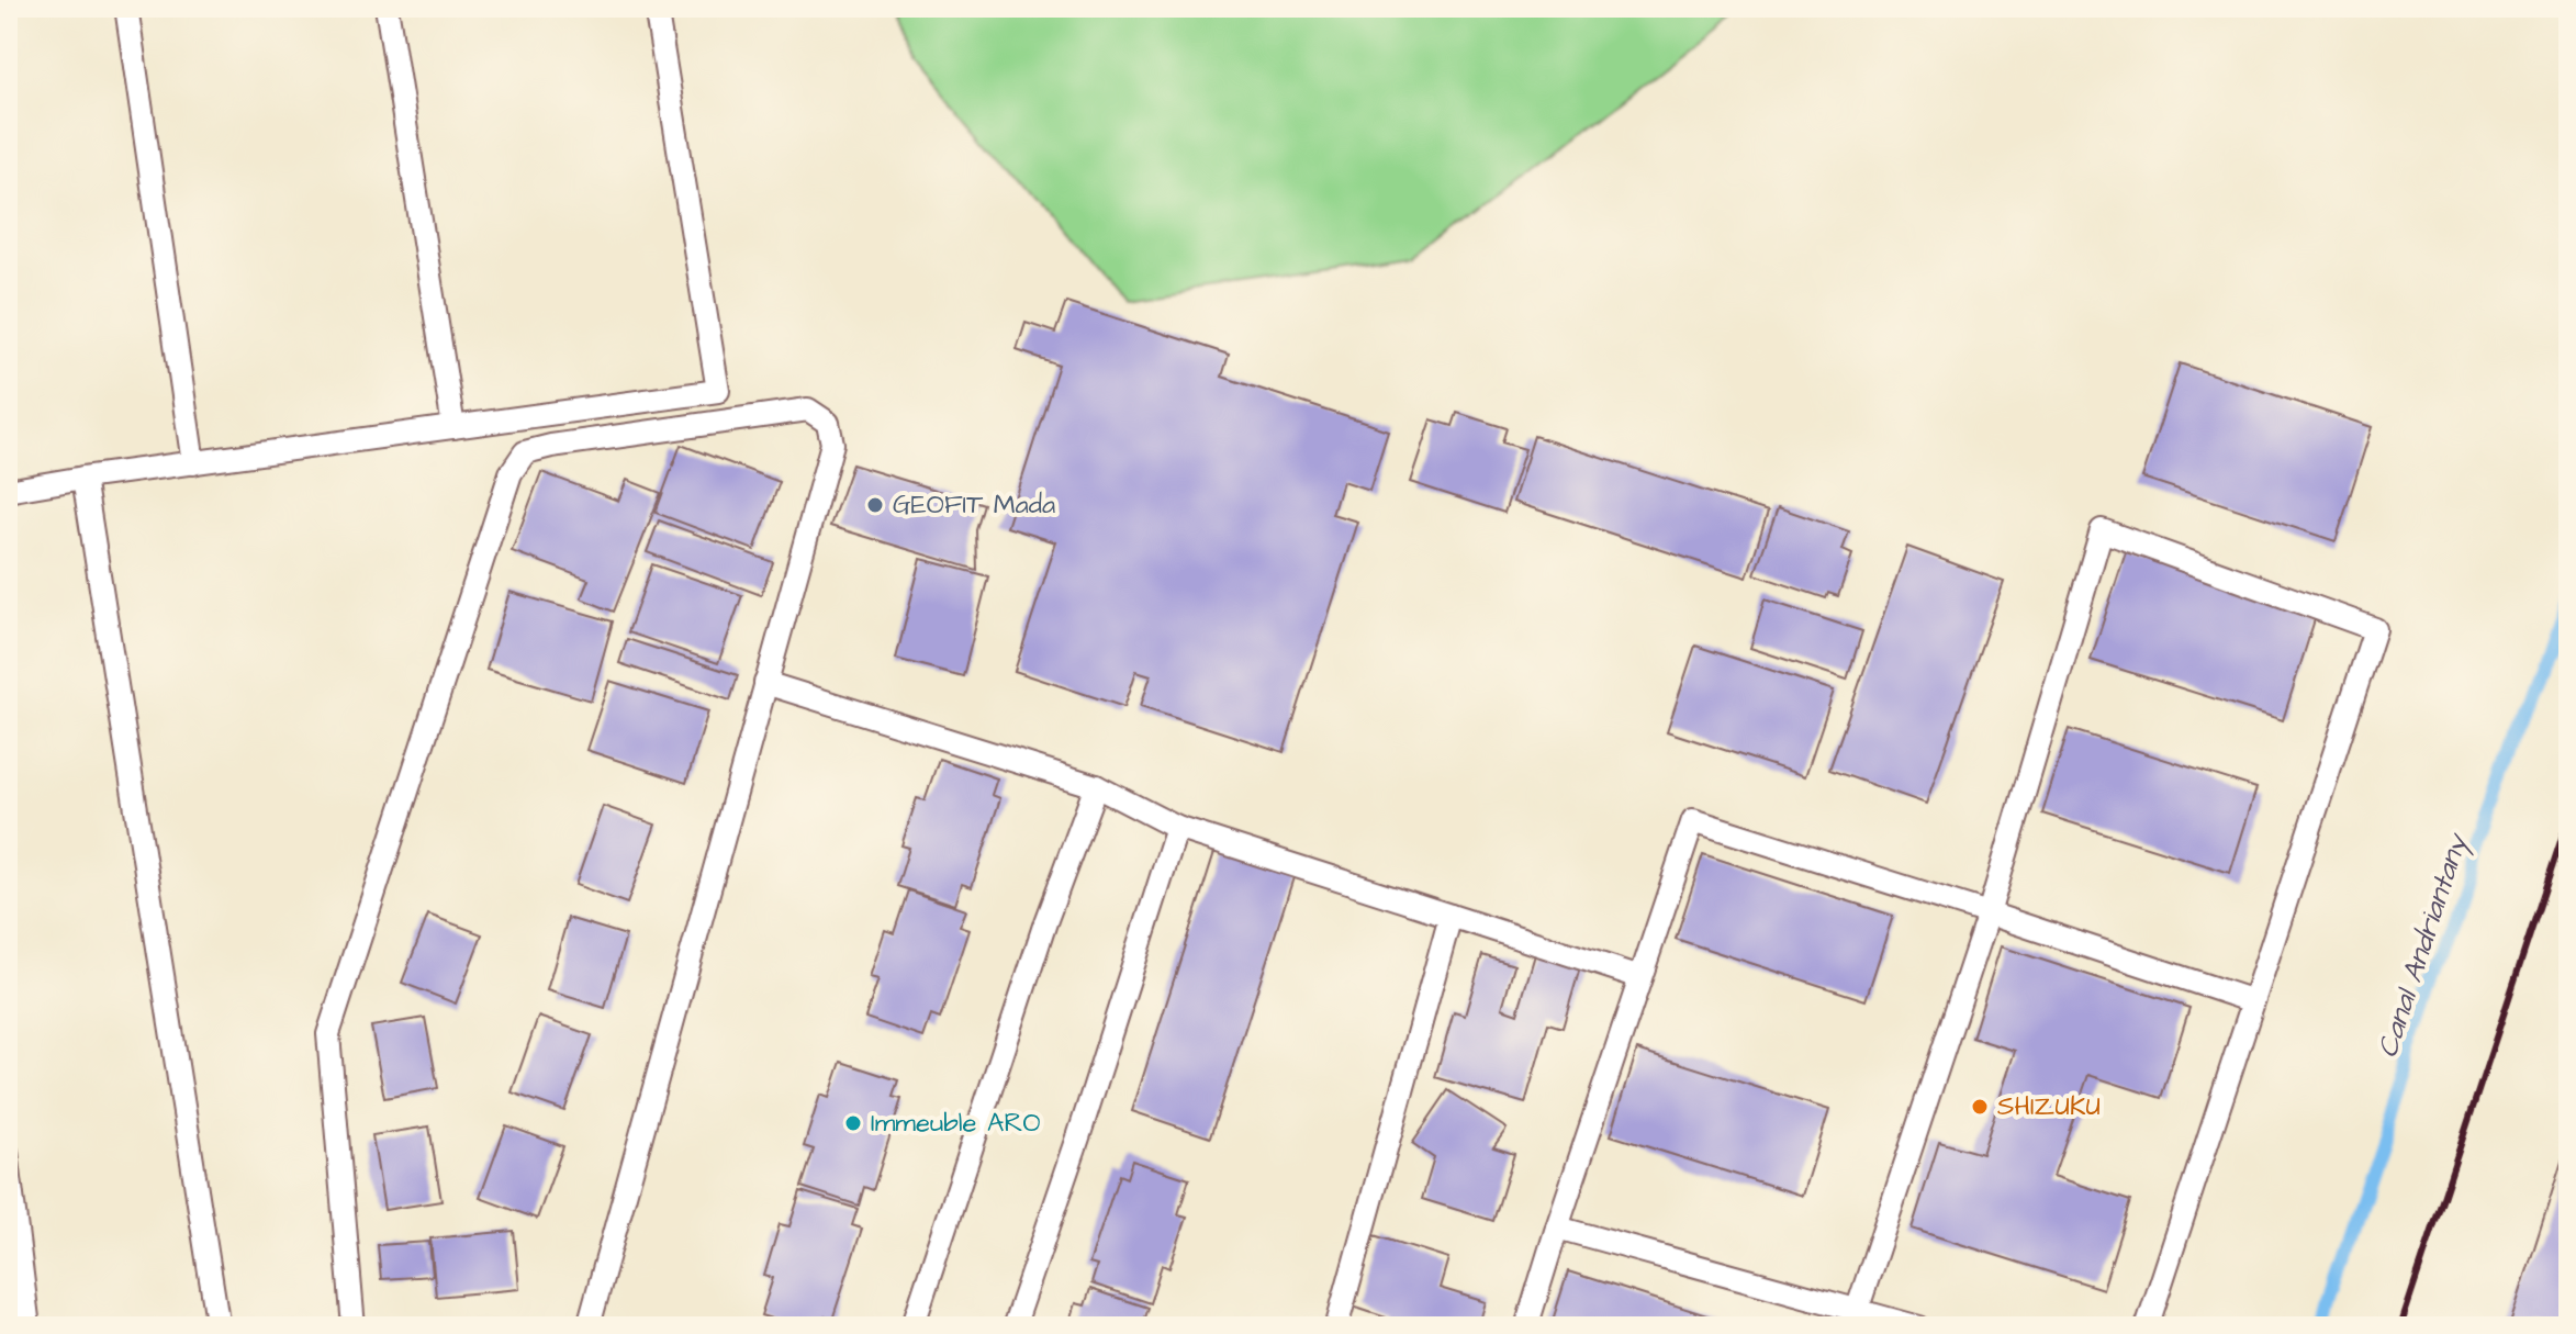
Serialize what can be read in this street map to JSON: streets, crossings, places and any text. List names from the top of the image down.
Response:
{
  "water": ["Canal Andriantany"],
  "places": ["GEOFIT Mada", "SHIZUKU", "Immeuble ARO"]
}
